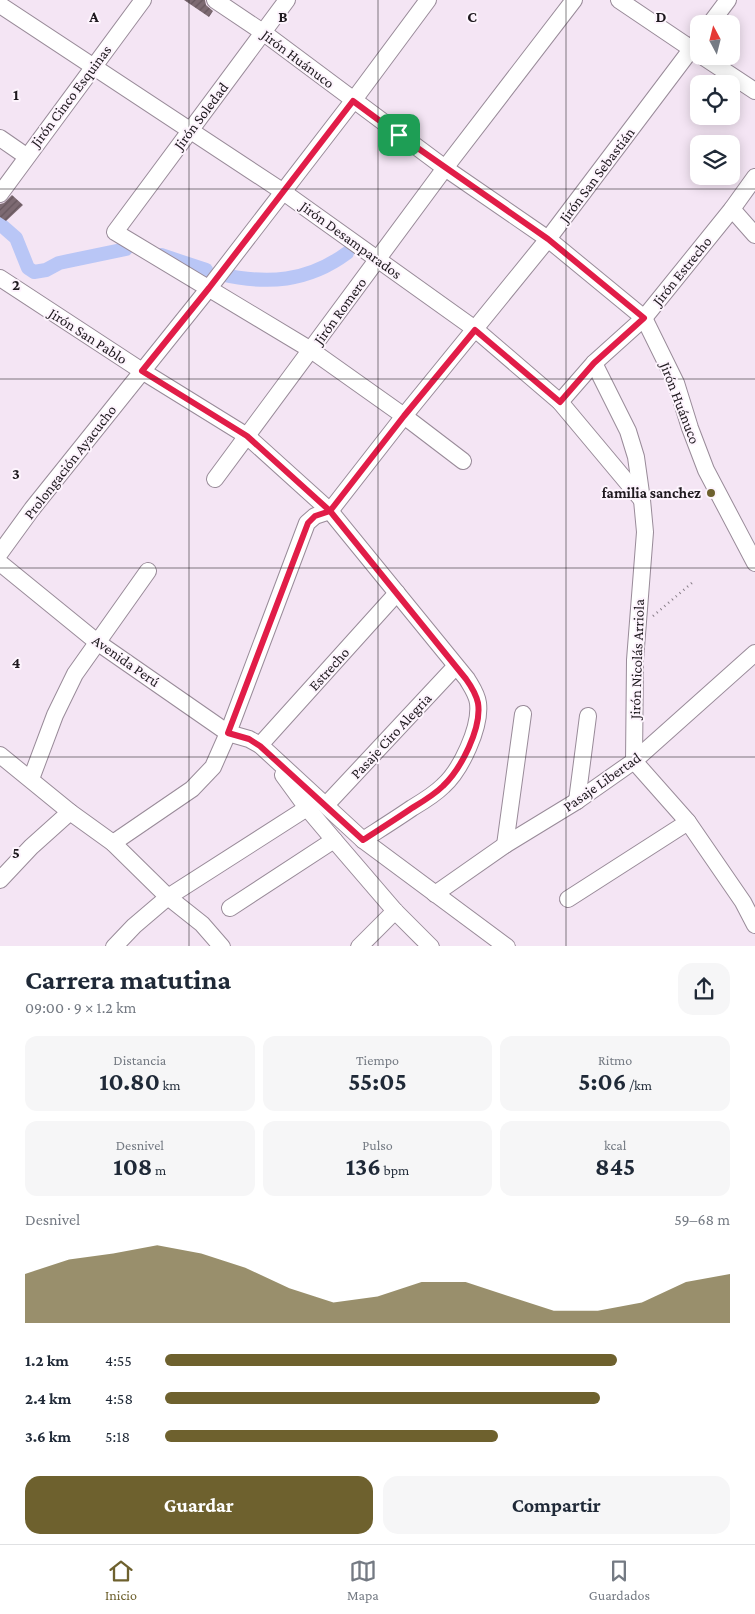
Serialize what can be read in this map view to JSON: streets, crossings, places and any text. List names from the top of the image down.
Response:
{
  "streets": {
    "street": [
      "Jirón Huánuco",
      "Jirón Cinco Esquinas",
      "Jirón Soledad",
      "Jirón San Sebastián",
      "Jirón Desamparados",
      "Jirón Estrecho",
      "Jirón Romero",
      "Jirón San Pablo",
      "Prolongación Ayacucho",
      "Jirón Nicolás Arriola",
      "Avenida Perú",
      "Estrecho",
      "Pasaje Ciro Alegria",
      "Pasaje Libertad"
    ]
  },
  "crossings": [
    ["Jirón Huánuco", "Jirón Soledad"],
    ["Jirón Huánuco", "Jirón San Sebastián"],
    ["Jirón Huánuco", "Jirón Estrecho"],
    ["Jirón Huánuco", "Jirón Romero"],
    ["Jirón Huánuco", "Prolongación Ayacucho"],
    ["Jirón Cinco Esquinas", "Jirón Desamparados"],
    ["Jirón Soledad", "Jirón Desamparados"],
    ["Jirón Soledad", "Prolongación Ayacucho"],
    ["Jirón San Sebastián", "Jirón Desamparados"],
    ["Jirón San Sebastián", "Jirón San Pablo"],
    ["Jirón San Sebastián", "Avenida Perú"],
    ["Jirón Desamparados", "Jirón Estrecho"],
    ["Jirón Desamparados", "Jirón Romero"],
    ["Jirón Desamparados", "Prolongación Ayacucho"],
    ["Jirón Desamparados", "Jirón Nicolás Arriola"],
    ["Jirón Estrecho", "Jirón Nicolás Arriola"],
    ["Jirón Romero", "Jirón San Pablo"],
    ["Jirón San Pablo", "Prolongación Ayacucho"],
    ["Jirón San Pablo", "Avenida Perú"],
    ["Jirón San Pablo", "Estrecho"],
    ["Jirón San Pablo", "Pasaje Ciro Alegria"],
    ["Jirón Nicolás Arriola", "Pasaje Libertad"],
    ["Avenida Perú", "Estrecho"],
    ["Avenida Perú", "Pasaje Ciro Alegria"],
    ["Avenida Perú", "Pasaje Libertad"]
  ],
  "places": ["familia sanchez"],
  "north": "top",
  "page": {
    "heading": ["Carrera matutina", "09:00 · 9 × 1.2 km"],
    "stats": [
      ["Distancia", "10.80 km"],
      ["Tiempo", "55:05"],
      ["Ritmo", "5:06 /km"],
      ["Desnivel", "108 m"],
      ["Pulso", "136 bpm"],
      ["kcal", "845"]
    ],
    "chart": ["Desnivel", "59–68 m"],
    "list": [
      {
        "name": "1.2 km",
        "note": "4:55"
      },
      {
        "name": "2.4 km",
        "note": "4:58"
      },
      {
        "name": "3.6 km",
        "note": "5:18"
      }
    ],
    "buttons": ["Guardar", "Compartir"],
    "tabs": ["Inicio", "Mapa", "Guardados"]
  },
  "grid": {
    "columns": [
      "A",
      "B",
      "C",
      "D"
    ],
    "rows": [
      "1",
      "2",
      "3",
      "4",
      "5"
    ]
  }
}
